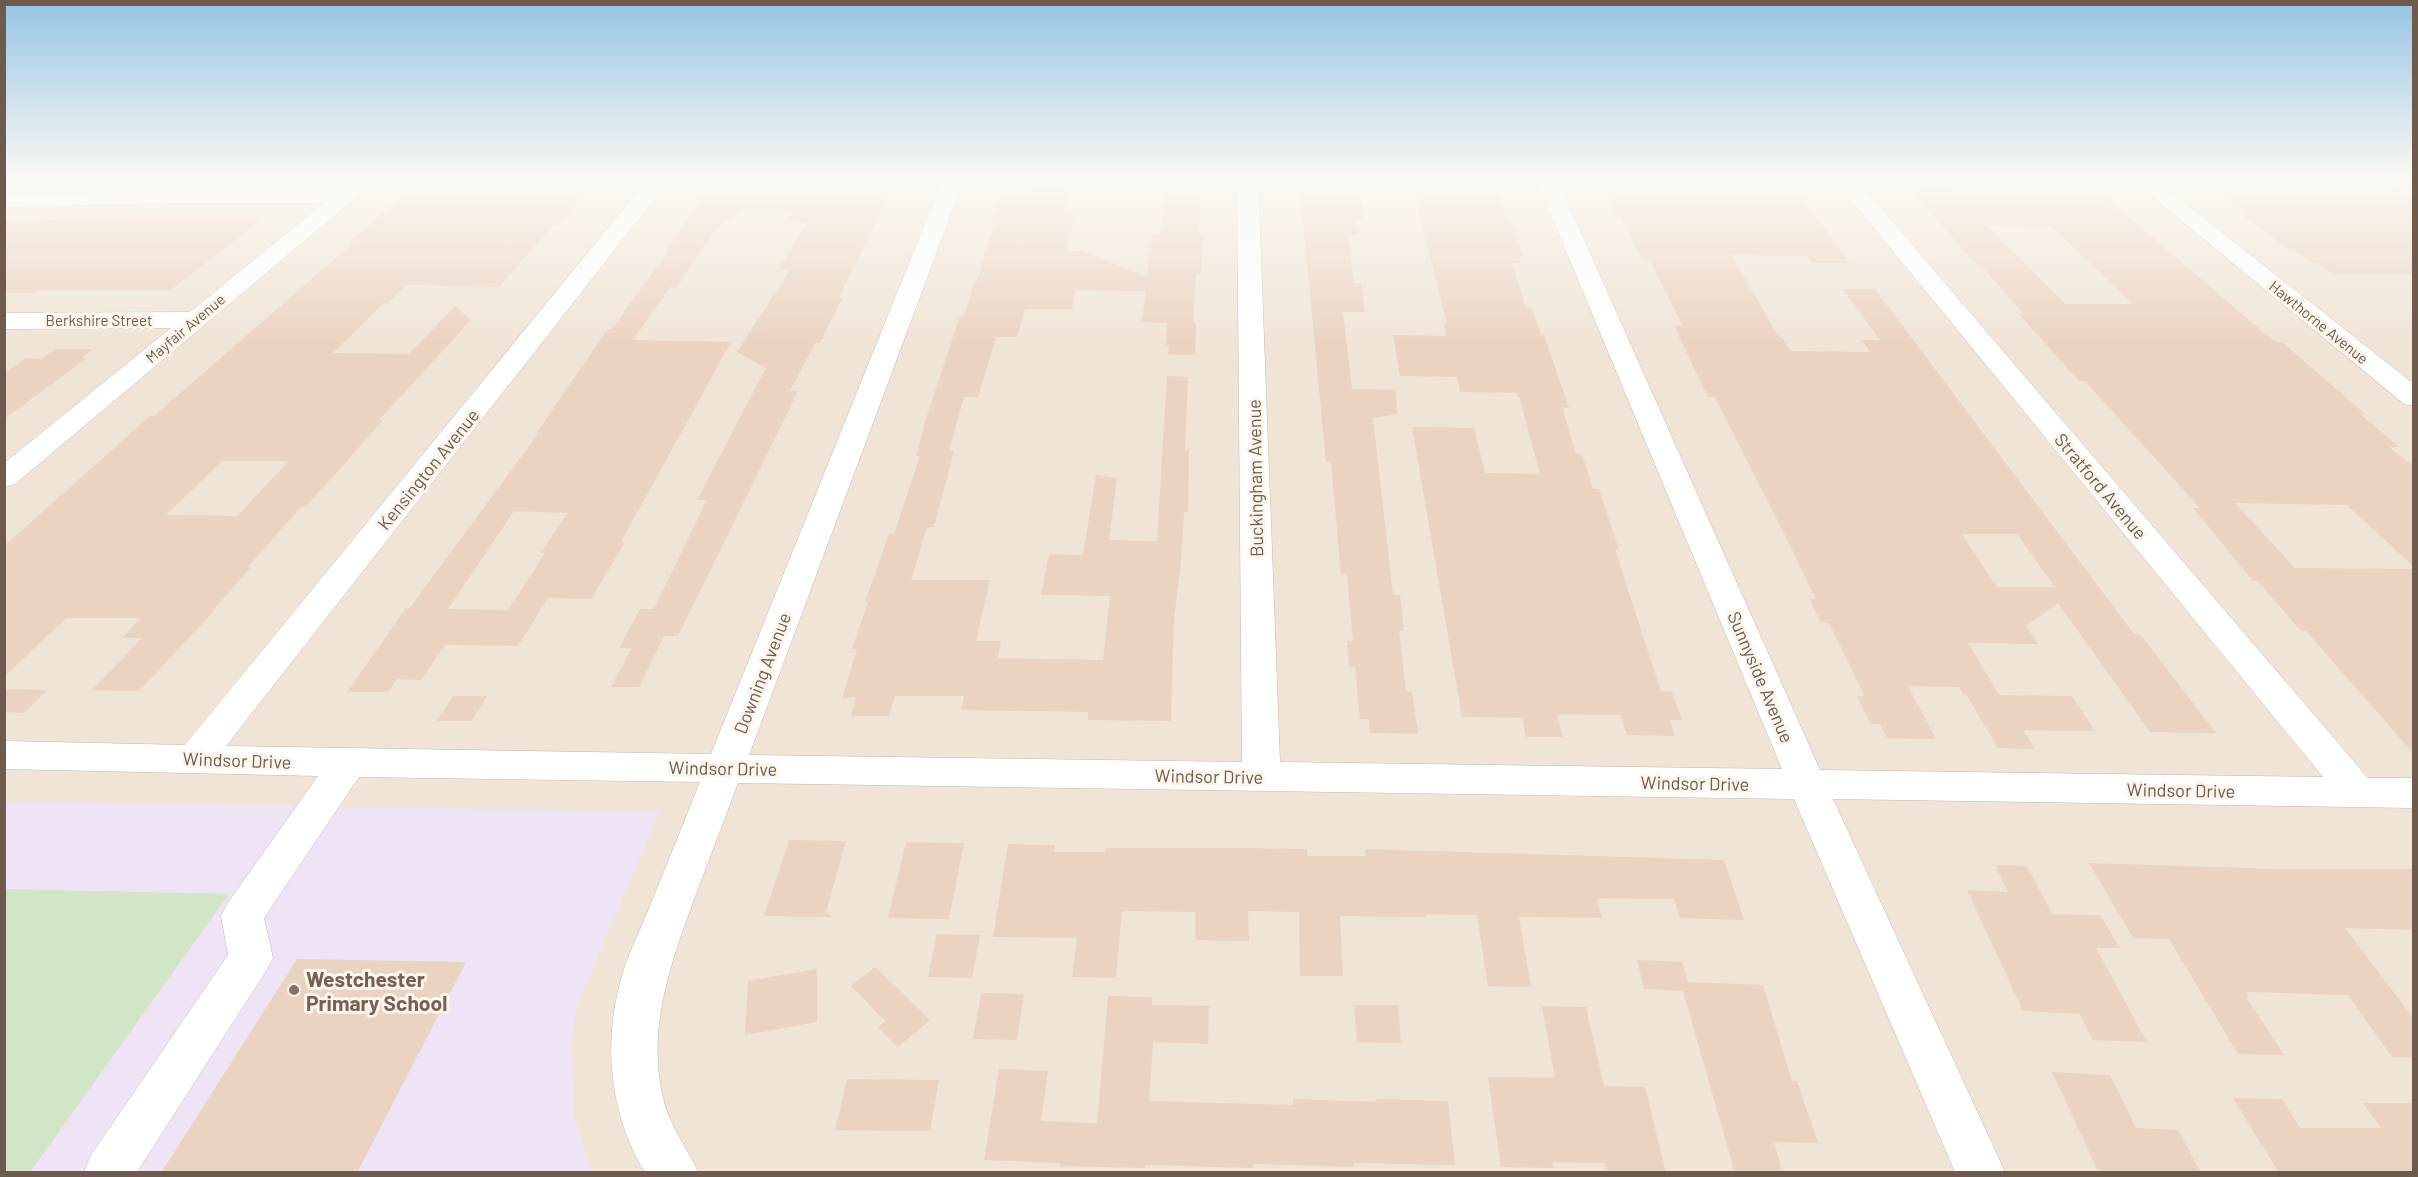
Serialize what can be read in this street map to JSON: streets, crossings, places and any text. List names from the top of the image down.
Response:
{
  "streets": {
    "street": [
      "Berkshire Street",
      "Hawthorne Avenue",
      "Mayfair Avenue",
      "Kensington Avenue",
      "Buckingham Avenue",
      "Stratford Avenue",
      "Downing Avenue",
      "Sunnyside Avenue",
      "Windsor Drive"
    ]
  },
  "crossings": [
    ["Berkshire Street", "Mayfair Avenue"],
    ["Kensington Avenue", "Windsor Drive"],
    ["Buckingham Avenue", "Windsor Drive"],
    ["Stratford Avenue", "Windsor Drive"],
    ["Downing Avenue", "Windsor Drive"],
    ["Sunnyside Avenue", "Windsor Drive"]
  ],
  "places": ["Westchester Primary School"]
}
